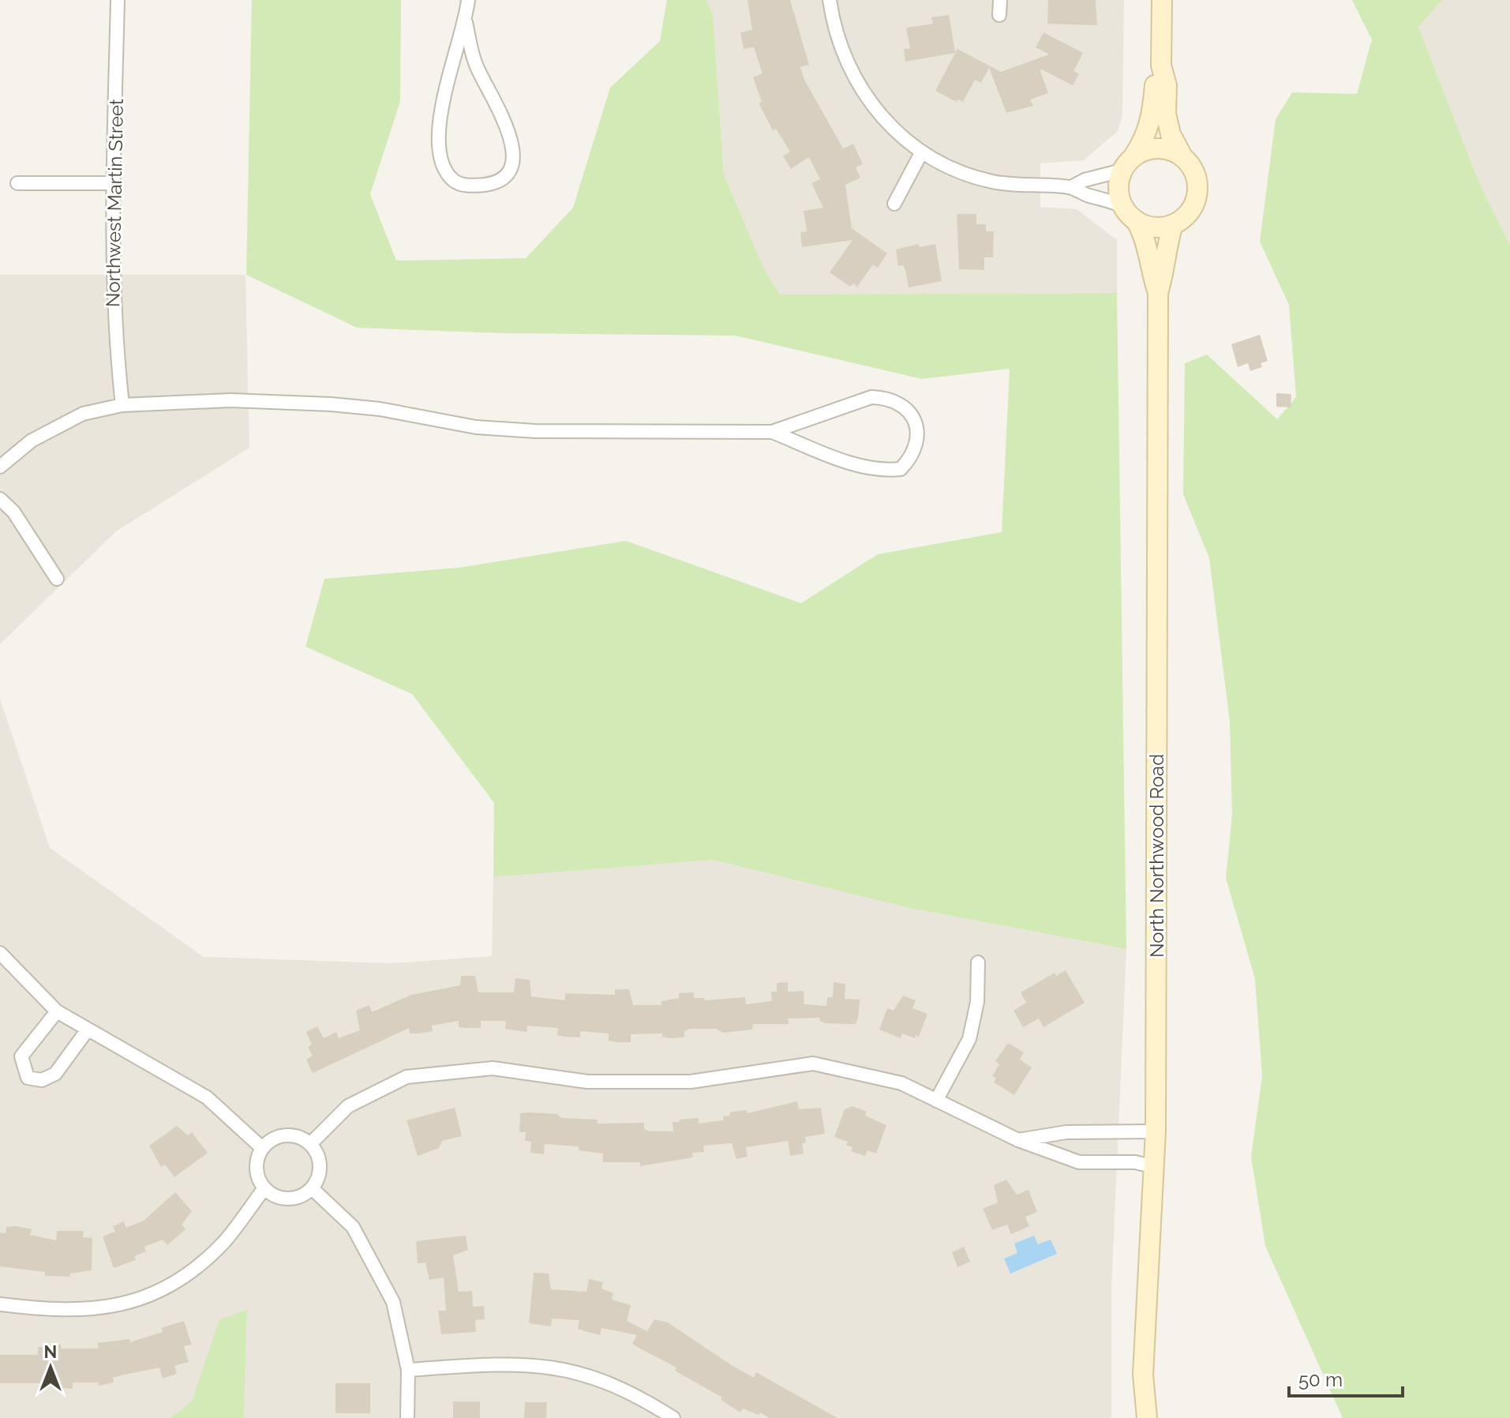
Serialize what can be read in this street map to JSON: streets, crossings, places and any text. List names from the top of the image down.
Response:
{
  "streets": {
    "street": ["Northwest Martin Street", "North Northwood Road"]
  },
  "scale_bar": "50 m",
  "north": "top"
}
